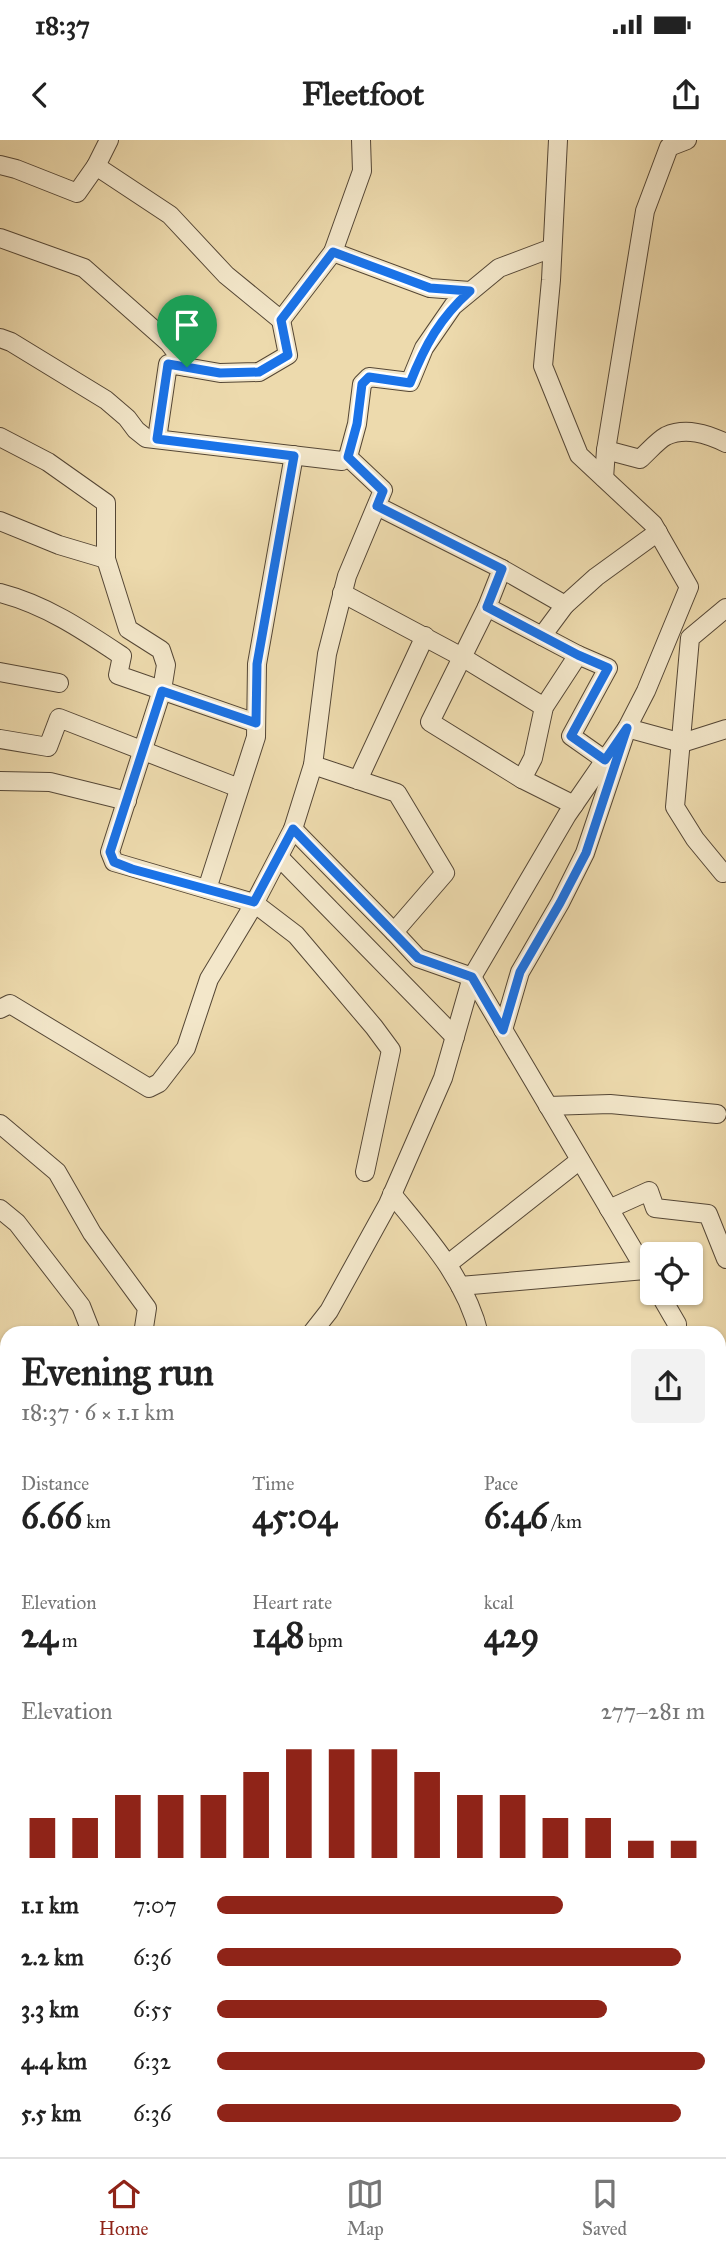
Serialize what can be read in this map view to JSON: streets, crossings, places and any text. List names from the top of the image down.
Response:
{
  "page": {
    "status": "18:37",
    "header": "Fleetfoot",
    "heading": ["Evening run", "18:37 · 6 × 1.1 km"],
    "stats": [
      ["Distance", "6.66 km"],
      ["Time", "45:04"],
      ["Pace", "6:46 /km"],
      ["Elevation", "24 m"],
      ["Heart rate", "148 bpm"],
      ["kcal", "429"]
    ],
    "chart": ["Elevation", "277–281 m"],
    "list": [
      {
        "name": "1.1 km",
        "note": "7:07"
      },
      {
        "name": "2.2 km",
        "note": "6:36"
      },
      {
        "name": "3.3 km",
        "note": "6:55"
      },
      {
        "name": "4.4 km",
        "note": "6:32"
      },
      {
        "name": "5.5 km",
        "note": "6:36"
      }
    ],
    "tabs": ["Home", "Map", "Saved"]
  }
}
